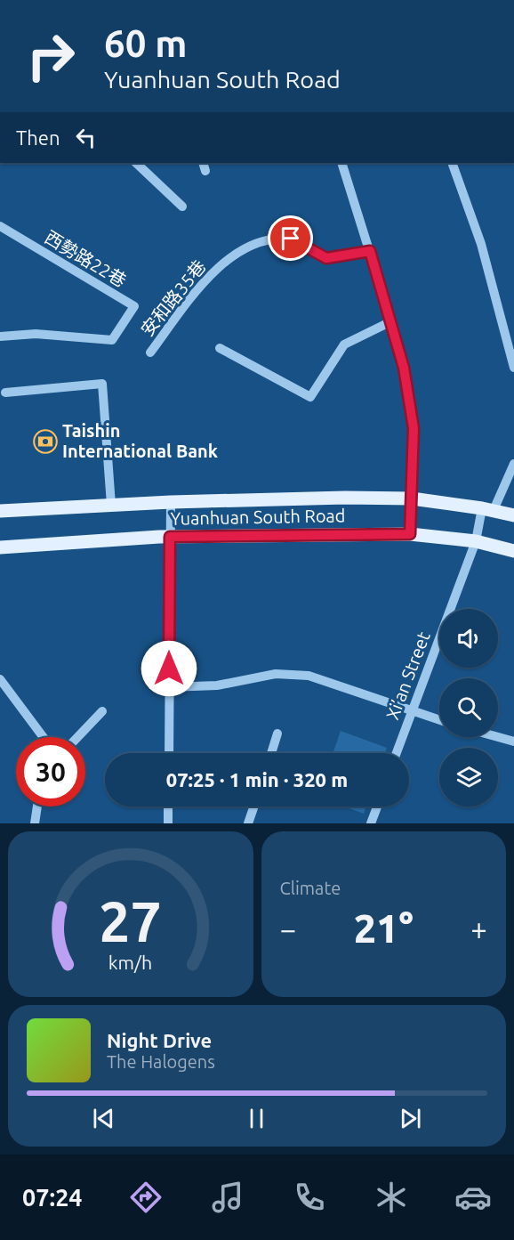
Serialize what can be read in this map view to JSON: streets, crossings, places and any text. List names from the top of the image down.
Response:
{
  "streets": {
    "main road": ["Yuanhuan South Road"],
    "street": ["西勢路22巷", "安和路35巷", "Xi’an Street"]
  },
  "crossings": [
    ["Yuanhuan South Road", "Xi’an Street"]
  ],
  "places": {
    "bank": ["Taishin International Bank"]
  },
  "page": {
    "turn": ["60 m", "Yuanhuan South Road"],
    "then": "Then",
    "limit": "30",
    "trip": "07:25 · 1 min · 320 m",
    "tile": "Climate",
    "heat": ["−", "21°", "+"],
    "song": ["Night Drive", "The Halogens"],
    "tabs": "07:24",
    "gauge": ["27", "km/h"]
  }
}
